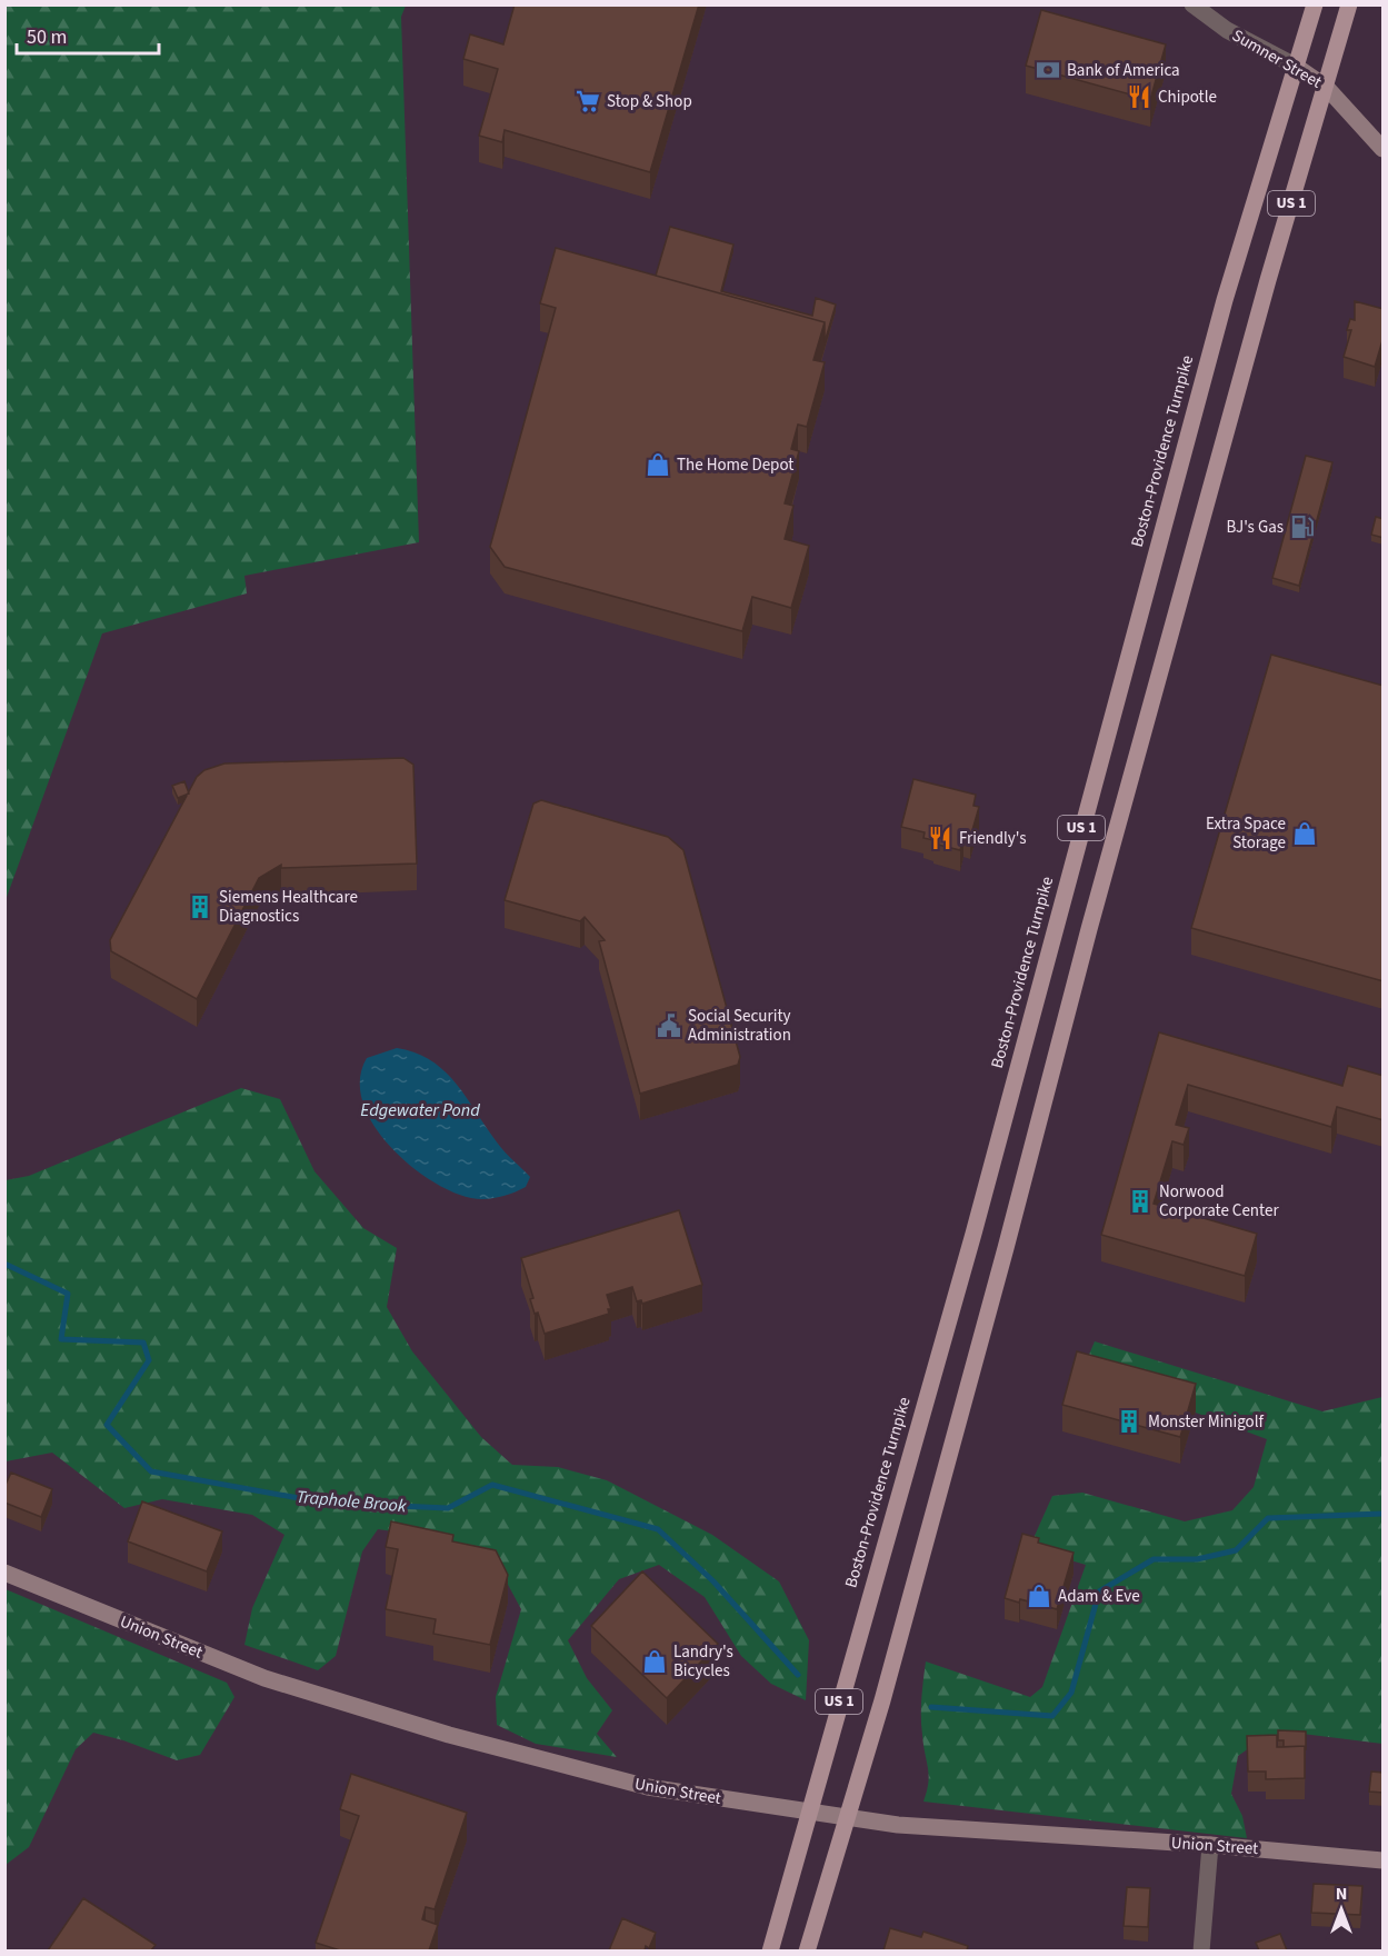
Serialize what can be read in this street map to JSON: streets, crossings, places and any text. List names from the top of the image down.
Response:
{
  "streets": {
    "main road": [
      "Sumner Street",
      "US 1",
      "Boston-Providence Turnpike",
      "Union Street"
    ]
  },
  "crossings": [
    ["Sumner Street", "US 1"],
    ["Sumner Street", "Boston-Providence Turnpike"],
    ["US 1", "Union Street"],
    ["Boston-Providence Turnpike", "Union Street"]
  ],
  "water": ["Edgewater Pond", "Traphole Brook"],
  "places": {
    "bank": ["Bank of America"],
    "restaurant": ["Chipotle", "Friendly's"],
    "supermarket": ["Stop & Shop"],
    "shop": [
      "The Home Depot",
      "Extra Space Storage",
      "Adam & Eve",
      "Landry's Bicycles"
    ],
    "fuel station": ["BJ's Gas"],
    "building": ["Siemens Healthcare Diagnostics", "Norwood Corporate Center", "Monster Minigolf"],
    "public building": ["Social Security Administration"]
  },
  "scale_bar": "50 m",
  "north": "top"
}
